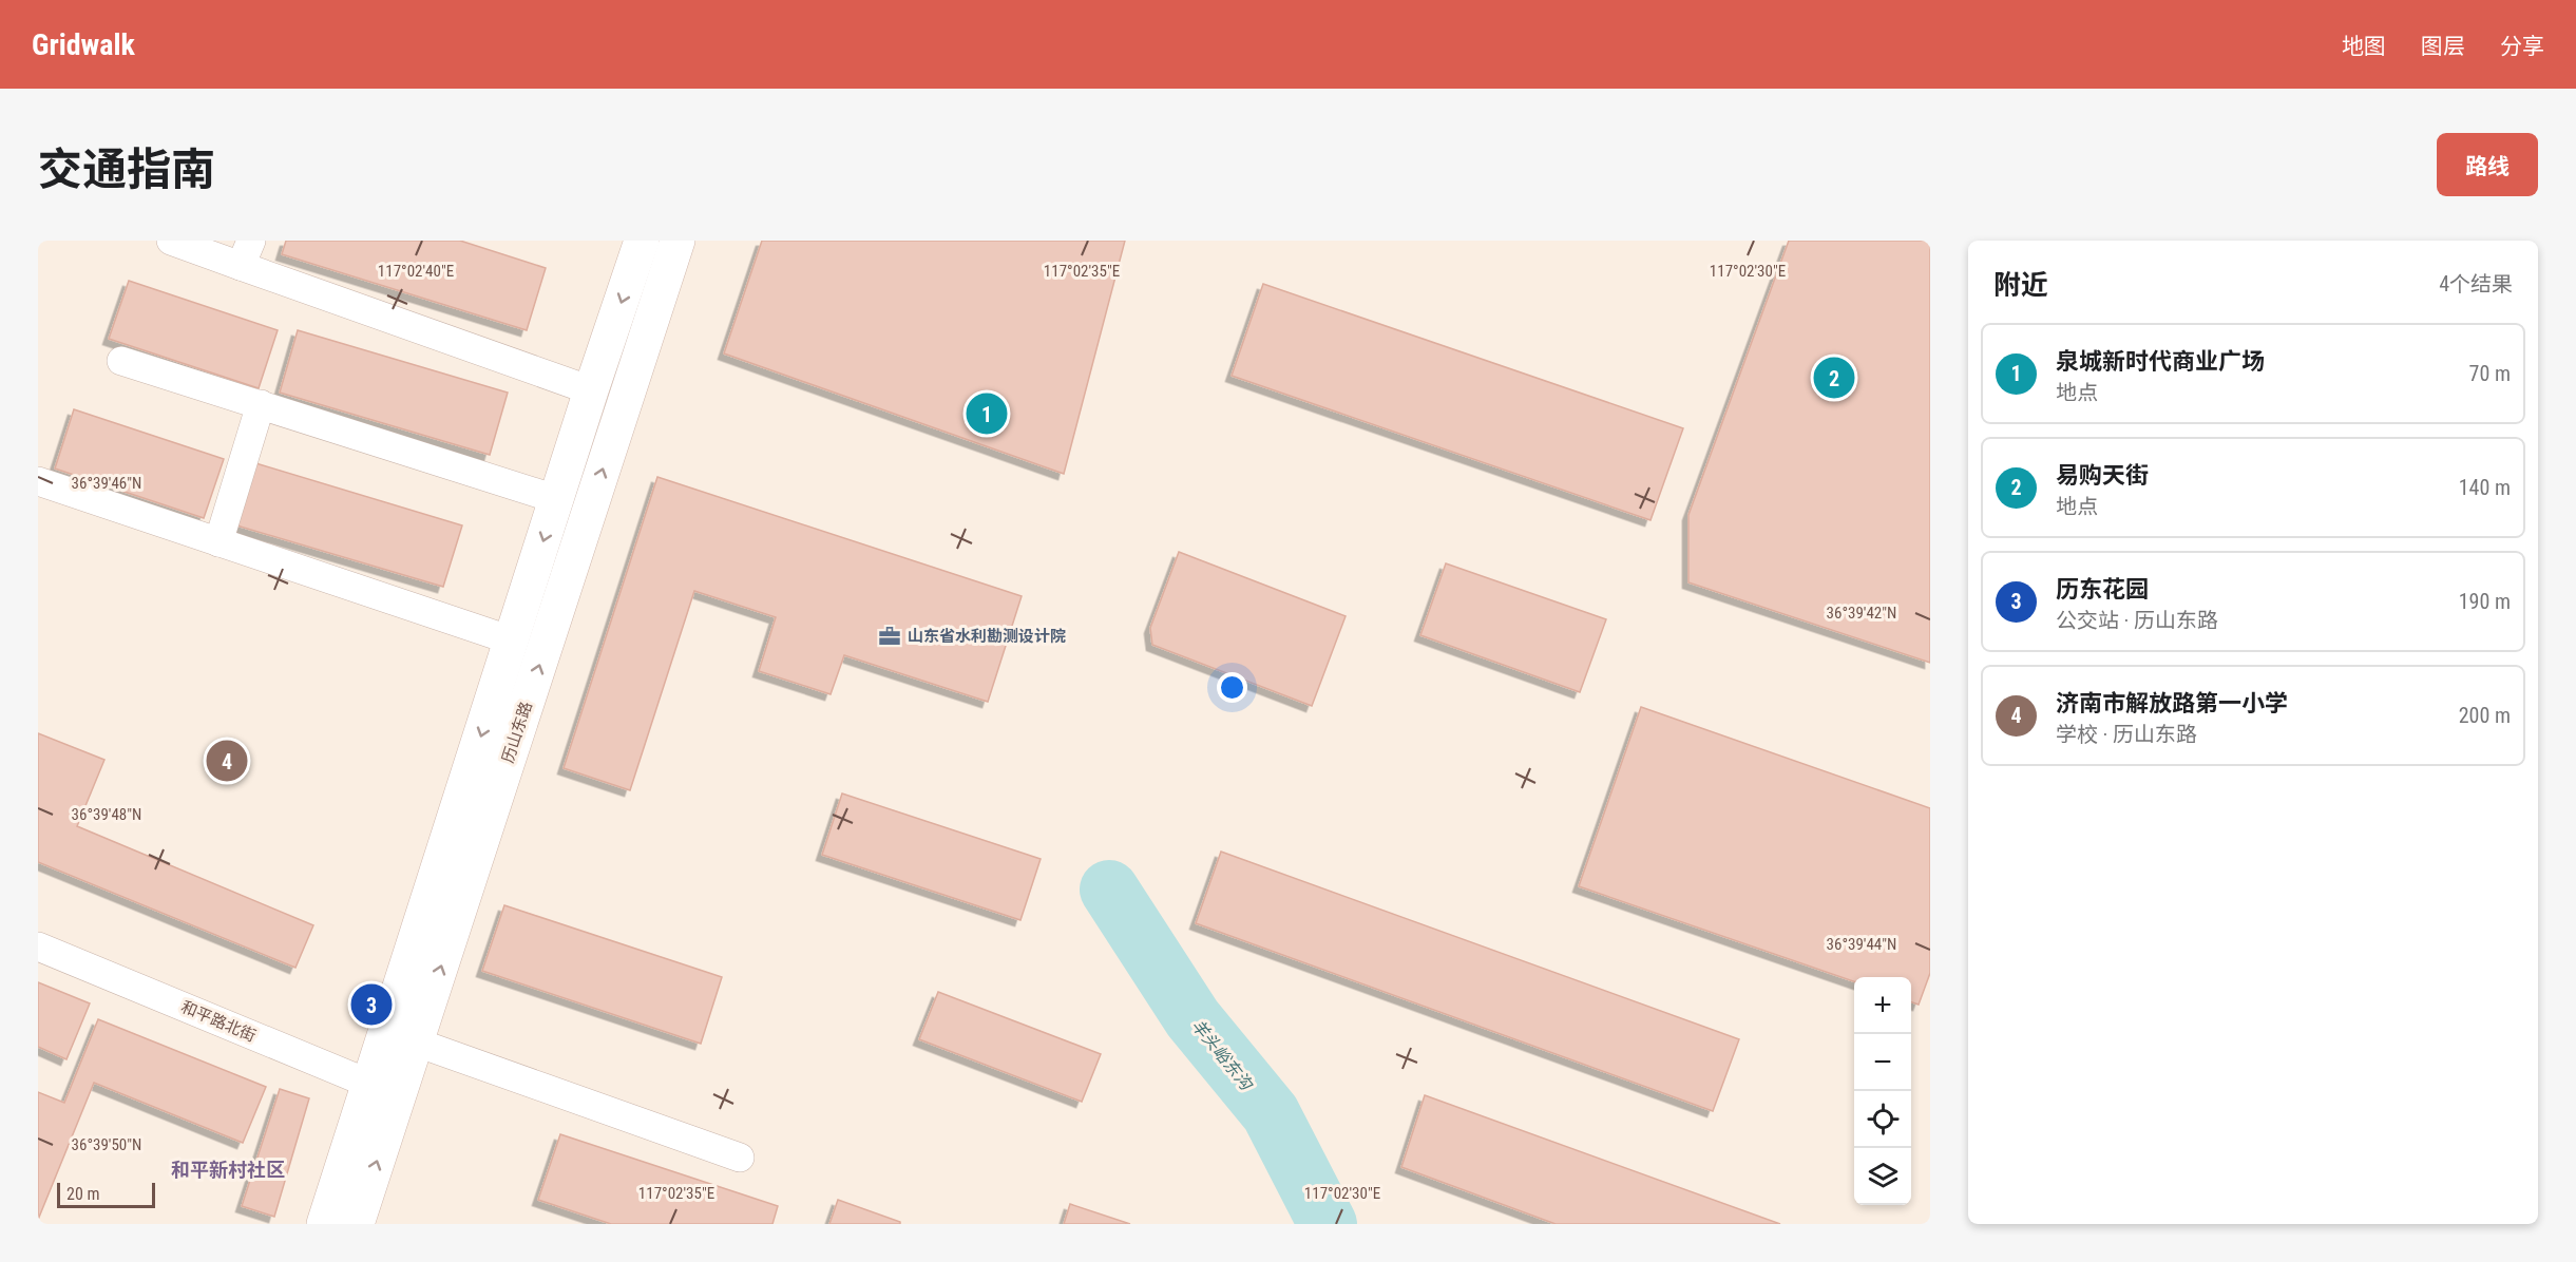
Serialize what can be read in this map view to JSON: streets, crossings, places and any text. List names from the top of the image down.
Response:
{
  "streets": {
    "street": ["历山东路", "和平路北街"]
  },
  "crossings": [
    ["历山东路", "和平路北街"]
  ],
  "districts": ["和平新村社区"],
  "water": ["羊头峪东沟"],
  "places": {
    "office": ["山东省水利勘测设计院"]
  },
  "scale_bar": "20 m",
  "page": {
    "header": "Gridwalk",
    "nav": ["地图", "图层", "分享"],
    "title": "交通指南",
    "buttons": "路线",
    "heading": ["附近", "4个结果"],
    "list": [
      {
        "mark": "1",
        "name": "泉城新时代商业广场",
        "note": "地点",
        "value": "70 m"
      },
      {
        "mark": "2",
        "name": "易购天街",
        "note": "地点",
        "value": "140 m"
      },
      {
        "mark": "3",
        "name": "历东花园",
        "note": "公交站 · 历山东路",
        "value": "190 m"
      },
      {
        "mark": "4",
        "name": "济南市解放路第一小学",
        "note": "学校 · 历山东路",
        "value": "200 m"
      }
    ],
    "pins": [
      "2",
      "1",
      "4",
      "3"
    ],
    "map_buttons": ["+", "−"],
    "scale": "20 m"
  },
  "coordinates": [
    "117°02'40\"E",
    "117°02'35\"E",
    "117°02'30\"E",
    "36°39'46\"N",
    "36°39'42\"N",
    "36°39'48\"N",
    "36°39'44\"N",
    "36°39'50\"N"
  ]
}
